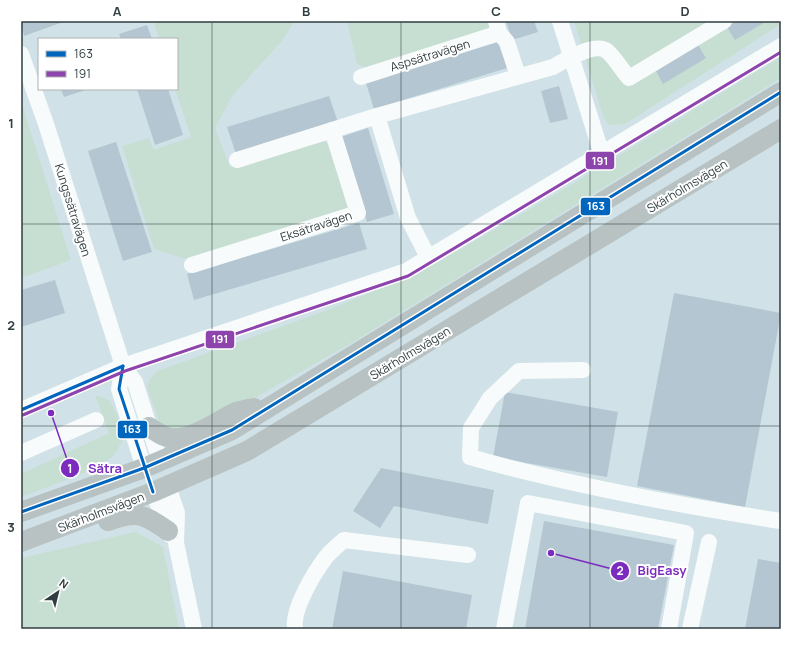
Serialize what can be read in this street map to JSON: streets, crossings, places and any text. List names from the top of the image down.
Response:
{
  "streets": {
    "main road": ["Skärholmsvägen"],
    "street": ["Aspsätravägen", "Kungssätravägen", "Eksätravägen"]
  },
  "places": ["Sätra", "BigEasy"],
  "lines": ["transit line 191", "transit line 163"],
  "legend": ["163", "191"],
  "north": "top right",
  "grid": {
    "columns": [
      "A",
      "B",
      "C",
      "D"
    ],
    "rows": ["1", "2", "3"]
  }
}
